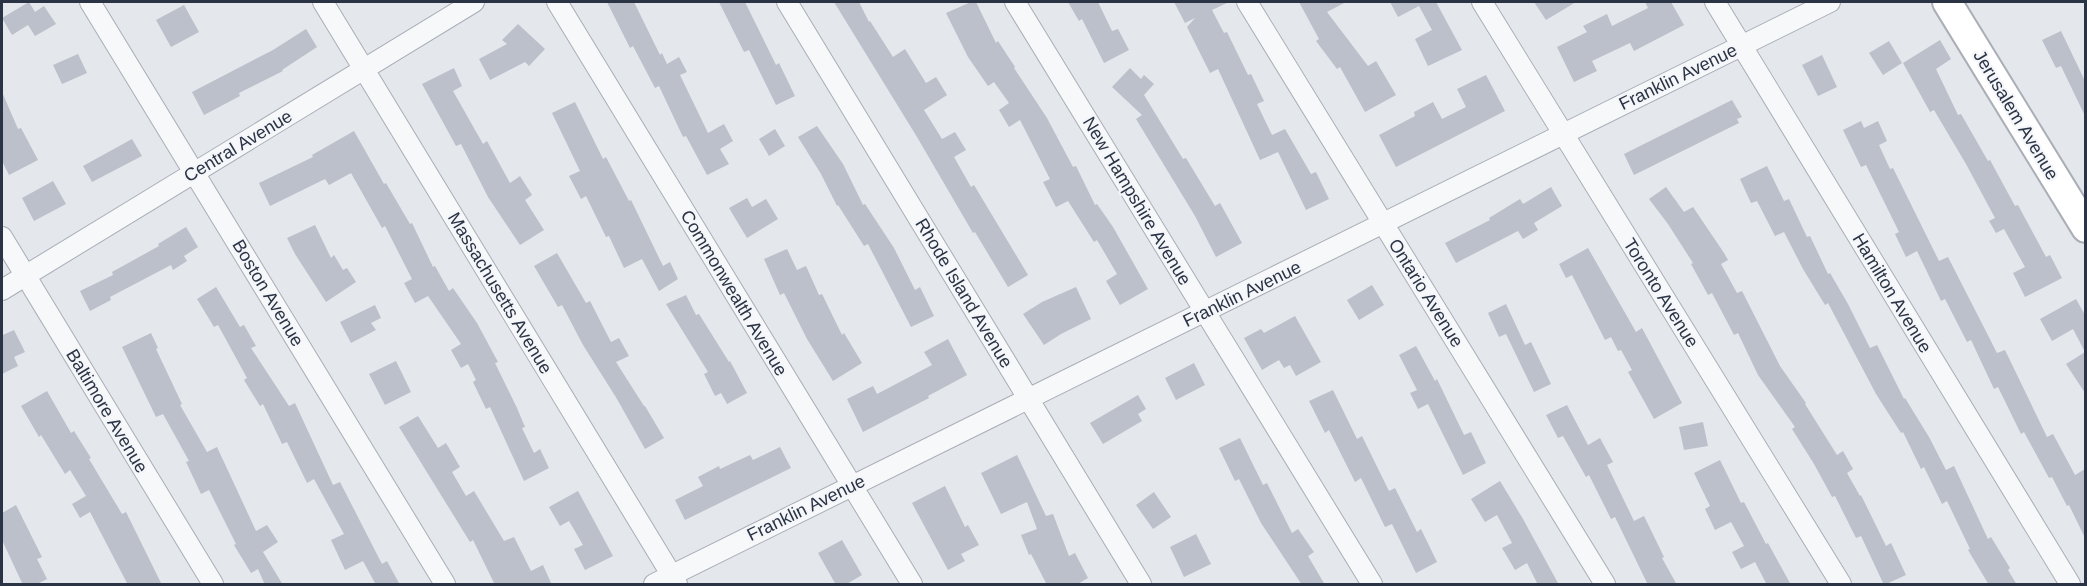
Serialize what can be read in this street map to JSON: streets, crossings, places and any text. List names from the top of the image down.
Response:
{
  "streets": {
    "main road": ["Jerusalem Avenue"],
    "street": [
      "Franklin Avenue",
      "Central Avenue",
      "New Hampshire Avenue",
      "Boston Avenue",
      "Massachusetts Avenue",
      "Commonwealth Avenue",
      "Rhode Island Avenue",
      "Ontario Avenue",
      "Toronto Avenue",
      "Hamilton Avenue",
      "Baltimore Avenue"
    ]
  },
  "crossings": [
    ["Franklin Avenue", "New Hampshire Avenue"],
    ["Franklin Avenue", "Massachusetts Avenue"],
    ["Franklin Avenue", "Commonwealth Avenue"],
    ["Franklin Avenue", "Rhode Island Avenue"],
    ["Franklin Avenue", "Ontario Avenue"],
    ["Franklin Avenue", "Toronto Avenue"],
    ["Franklin Avenue", "Hamilton Avenue"],
    ["Central Avenue", "Boston Avenue"],
    ["Central Avenue", "Massachusetts Avenue"],
    ["Central Avenue", "Baltimore Avenue"]
  ]
}
